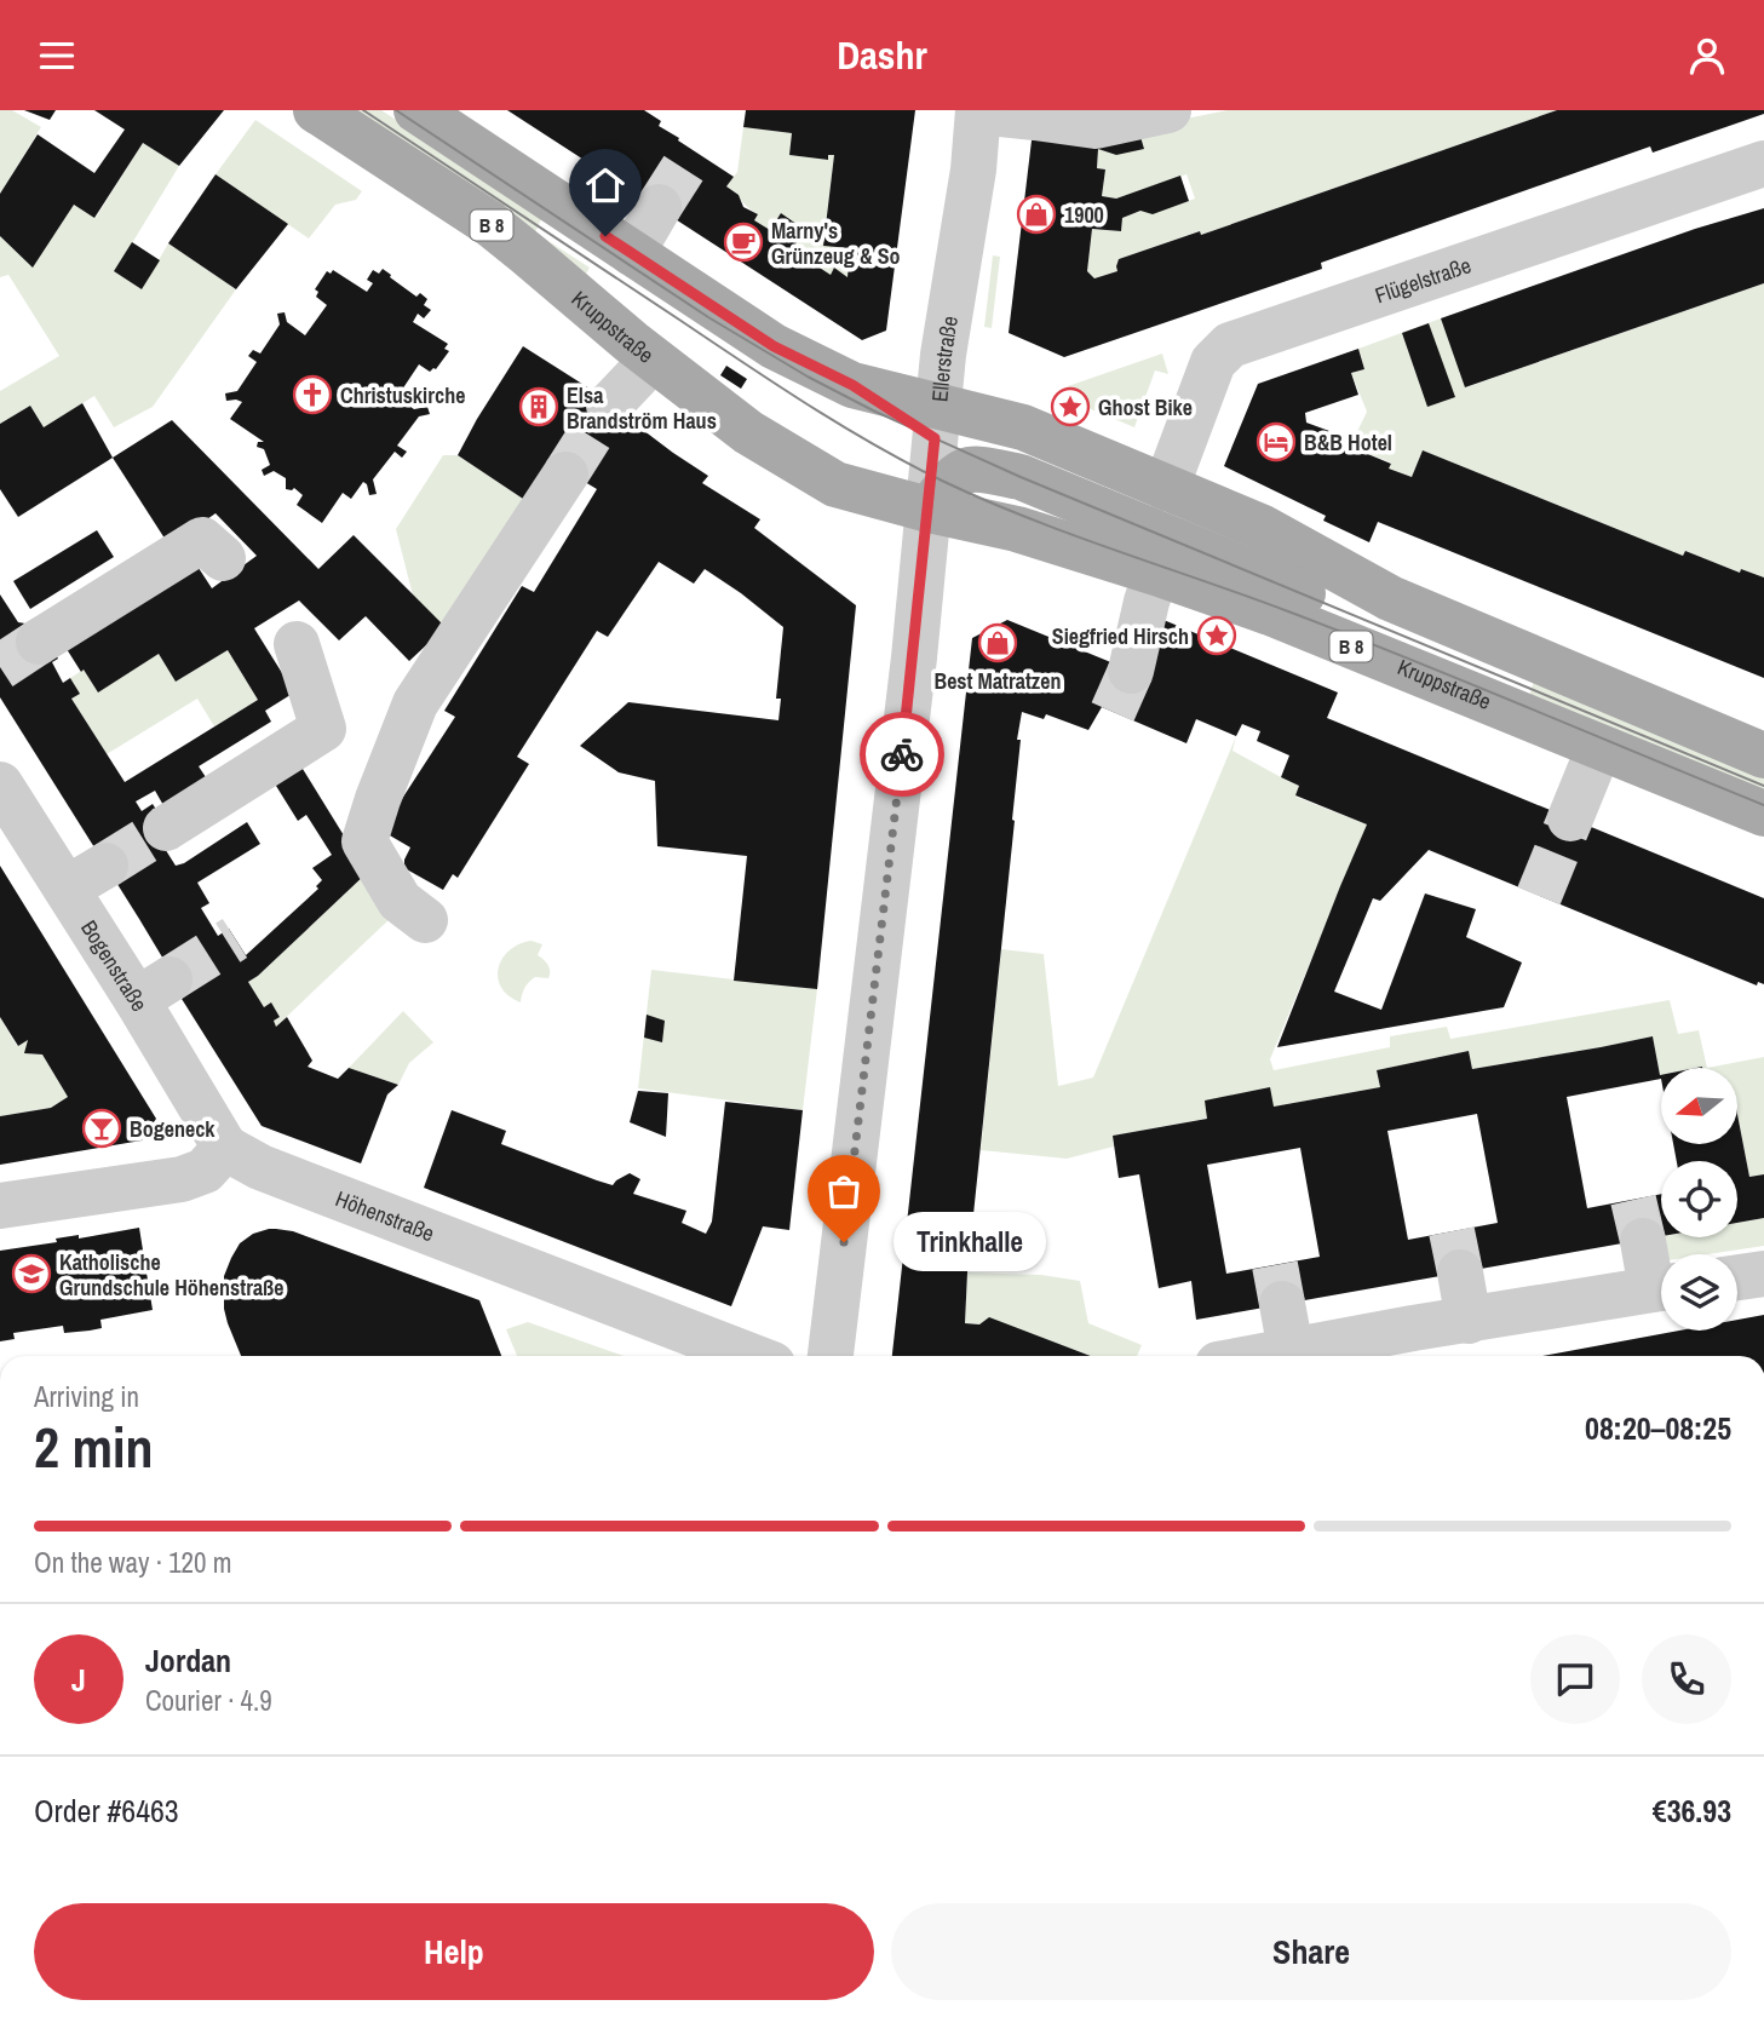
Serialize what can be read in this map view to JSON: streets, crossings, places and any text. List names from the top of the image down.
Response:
{
  "streets": {
    "main road": ["B 8", "Kruppstraße"],
    "street": [
      "Flügelstraße",
      "Ellerstraße",
      "Bogenstraße",
      "Höhenstraße"
    ]
  },
  "crossings": [
    ["Flügelstraße", "Kruppstraße"],
    ["Kruppstraße", "Ellerstraße"],
    ["Bogenstraße", "Höhenstraße"]
  ],
  "places": {
    "shop": ["1900", "Best Matratzen"],
    "cafe": ["Marny's Grünzeug & So"],
    "church": ["Christuskirche"],
    "building": ["Elsa Brandström Haus"],
    "place": ["Ghost Bike", "Siegfried Hirsch"],
    "hotel": ["B&B Hotel"],
    "bar": ["Bogeneck"],
    "other": ["Trinkhalle"],
    "school or university": ["Katholische Grundschule Höhenstraße"]
  },
  "north": "left",
  "page": {
    "header": "Dashr",
    "bubble": "Trinkhalle",
    "heading": ["2 min", "Arriving in", "08:20–08:25"],
    "panel": [
      "Jordan",
      "Courier · 4.9",
      "Order #6463",
      "€36.93"
    ],
    "bar": "On the way · 120 m",
    "round": "J",
    "buttons": ["Help", "Share"]
  }
}
